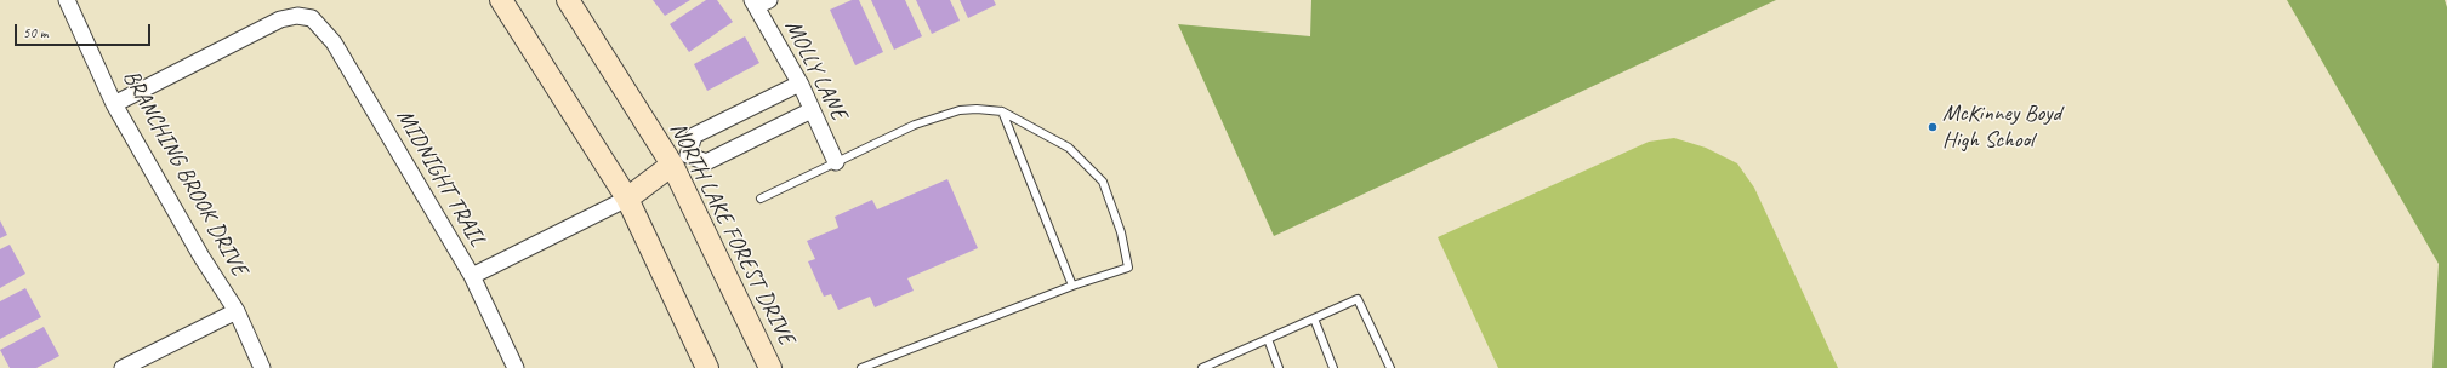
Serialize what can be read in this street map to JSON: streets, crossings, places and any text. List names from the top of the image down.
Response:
{
  "streets": {
    "main road": ["NORTH LAKE FOREST DRIVE"],
    "street": ["MOLLY LANE", "BRANCHING BROOK DRIVE", "MIDNIGHT TRAIL"]
  },
  "crossings": [
    ["BRANCHING BROOK DRIVE", "MIDNIGHT TRAIL"]
  ],
  "places": ["McKinney Boyd High School"],
  "scale_bar": "50 m"
}
